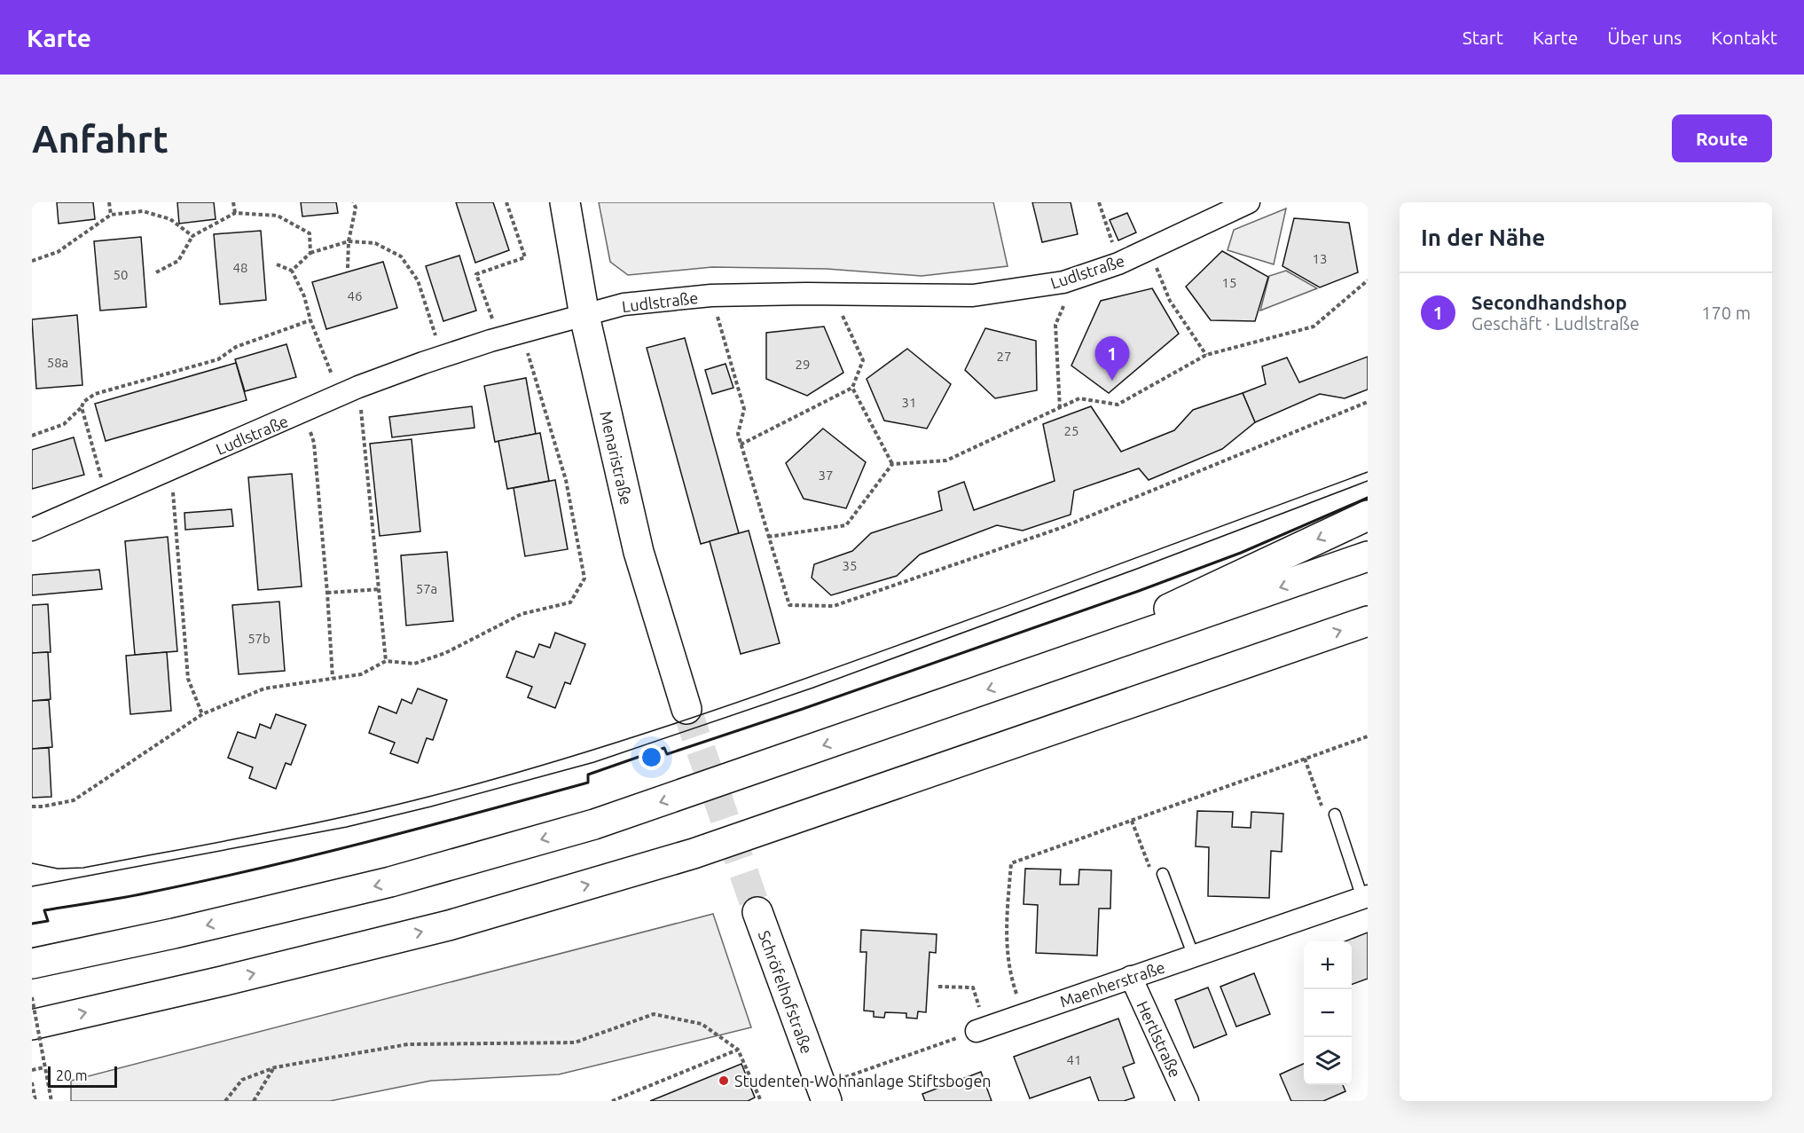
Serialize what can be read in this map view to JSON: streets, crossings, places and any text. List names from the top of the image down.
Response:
{
  "streets": {
    "main road": ["Menaristraße", "Schröfelhofstraße"],
    "street": ["Ludlstraße", "Maenherstraße", "Hertlstraße"]
  },
  "crossings": [
    ["Ludlstraße", "Menaristraße"],
    ["Maenherstraße", "Hertlstraße"]
  ],
  "places": ["Studenten-Wohnanlage Stiftsbogen"],
  "house_numbers": [
    "13",
    "48",
    "50",
    "15",
    "46",
    "27",
    "58a",
    "29",
    "31",
    "25",
    "37",
    "35",
    "57a",
    "57b",
    "41"
  ],
  "scale_bar": "20 m",
  "page": {
    "header": "Karte",
    "nav": [
      "Start",
      "Karte",
      "Über uns",
      "Kontakt"
    ],
    "buttons": "Route",
    "title": "Anfahrt",
    "heading": "In der Nähe",
    "list": [
      {
        "mark": "1",
        "name": "Secondhandshop",
        "note": "Geschäft · Ludlstraße",
        "value": "170 m"
      }
    ],
    "pins": "1",
    "map_buttons": ["+", "−"],
    "scale": "20 m"
  }
}
